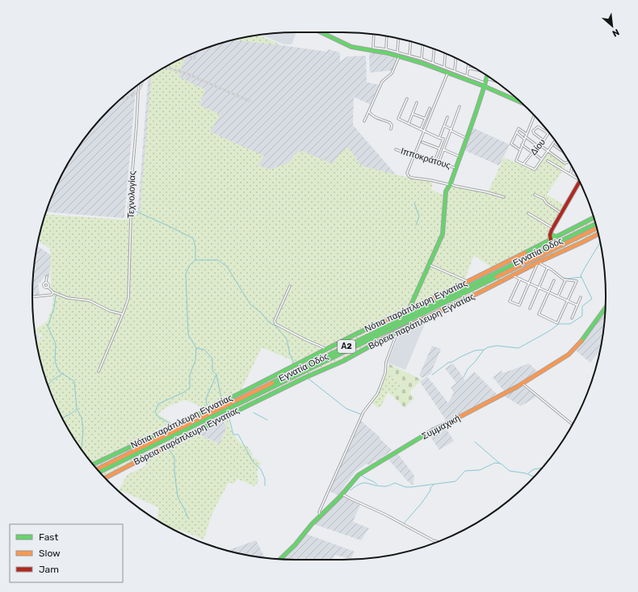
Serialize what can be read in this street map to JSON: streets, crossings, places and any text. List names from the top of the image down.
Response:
{
  "streets": {
    "main road": [
      "Εγνατία Οδός",
      "Νότια παράπλευρη Εγνατίας",
      "Βόρεια παράπλευρη Εγνατίας",
      "Α2",
      "Συμμαχική"
    ],
    "street": ["Δίου", "Ιπποκράτους", "Τεχνολογίας"]
  },
  "legend": ["Fast", "Slow", "Jam"],
  "north": "bottom right"
}
